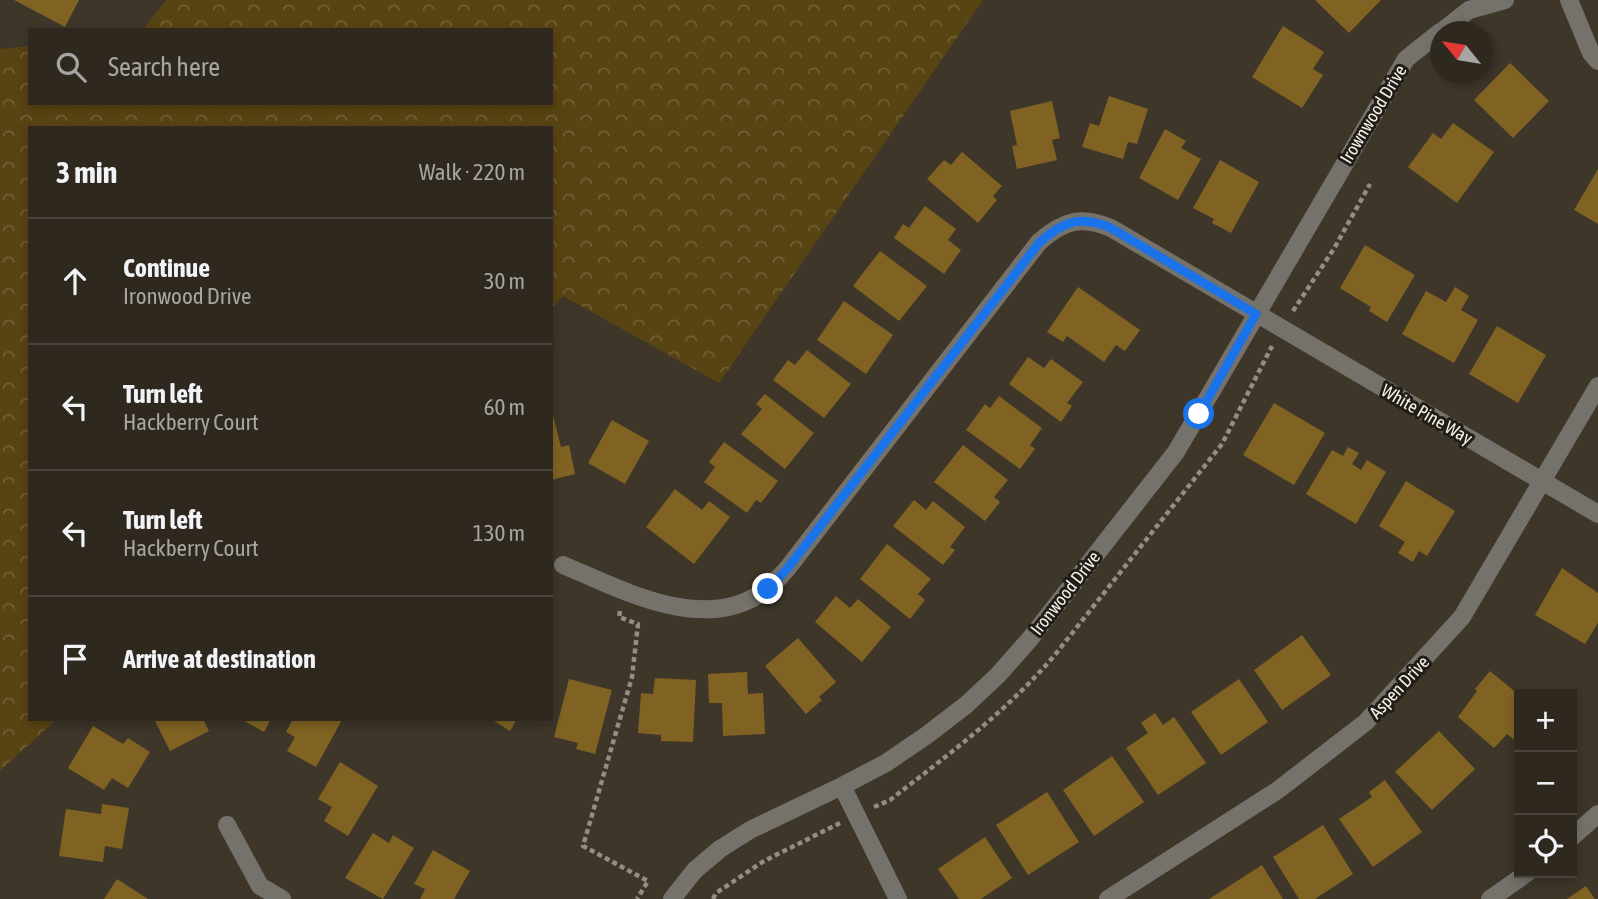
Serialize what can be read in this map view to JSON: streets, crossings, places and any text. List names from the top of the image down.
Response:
{
  "streets": {
    "street": [
      "Irownwood Drive",
      "White Pine Way",
      "Ironwood Drive",
      "Aspen Drive"
    ]
  },
  "crossings": [
    ["Irownwood Drive", "Ironwood Drive"],
    ["White Pine Way", "Ironwood Drive"],
    ["White Pine Way", "Aspen Drive"]
  ],
  "north": "top left",
  "page": {
    "search": "Search here",
    "heading": ["3 min", "Walk · 220 m"],
    "list": [
      ["Continue", "Ironwood Drive", "30 m"],
      ["Turn left", "Hackberry Court", "60 m"],
      ["Turn left", "Hackberry Court", "130 m"],
      "Arrive at destination"
    ],
    "map_buttons": ["+", "−"]
  }
}
